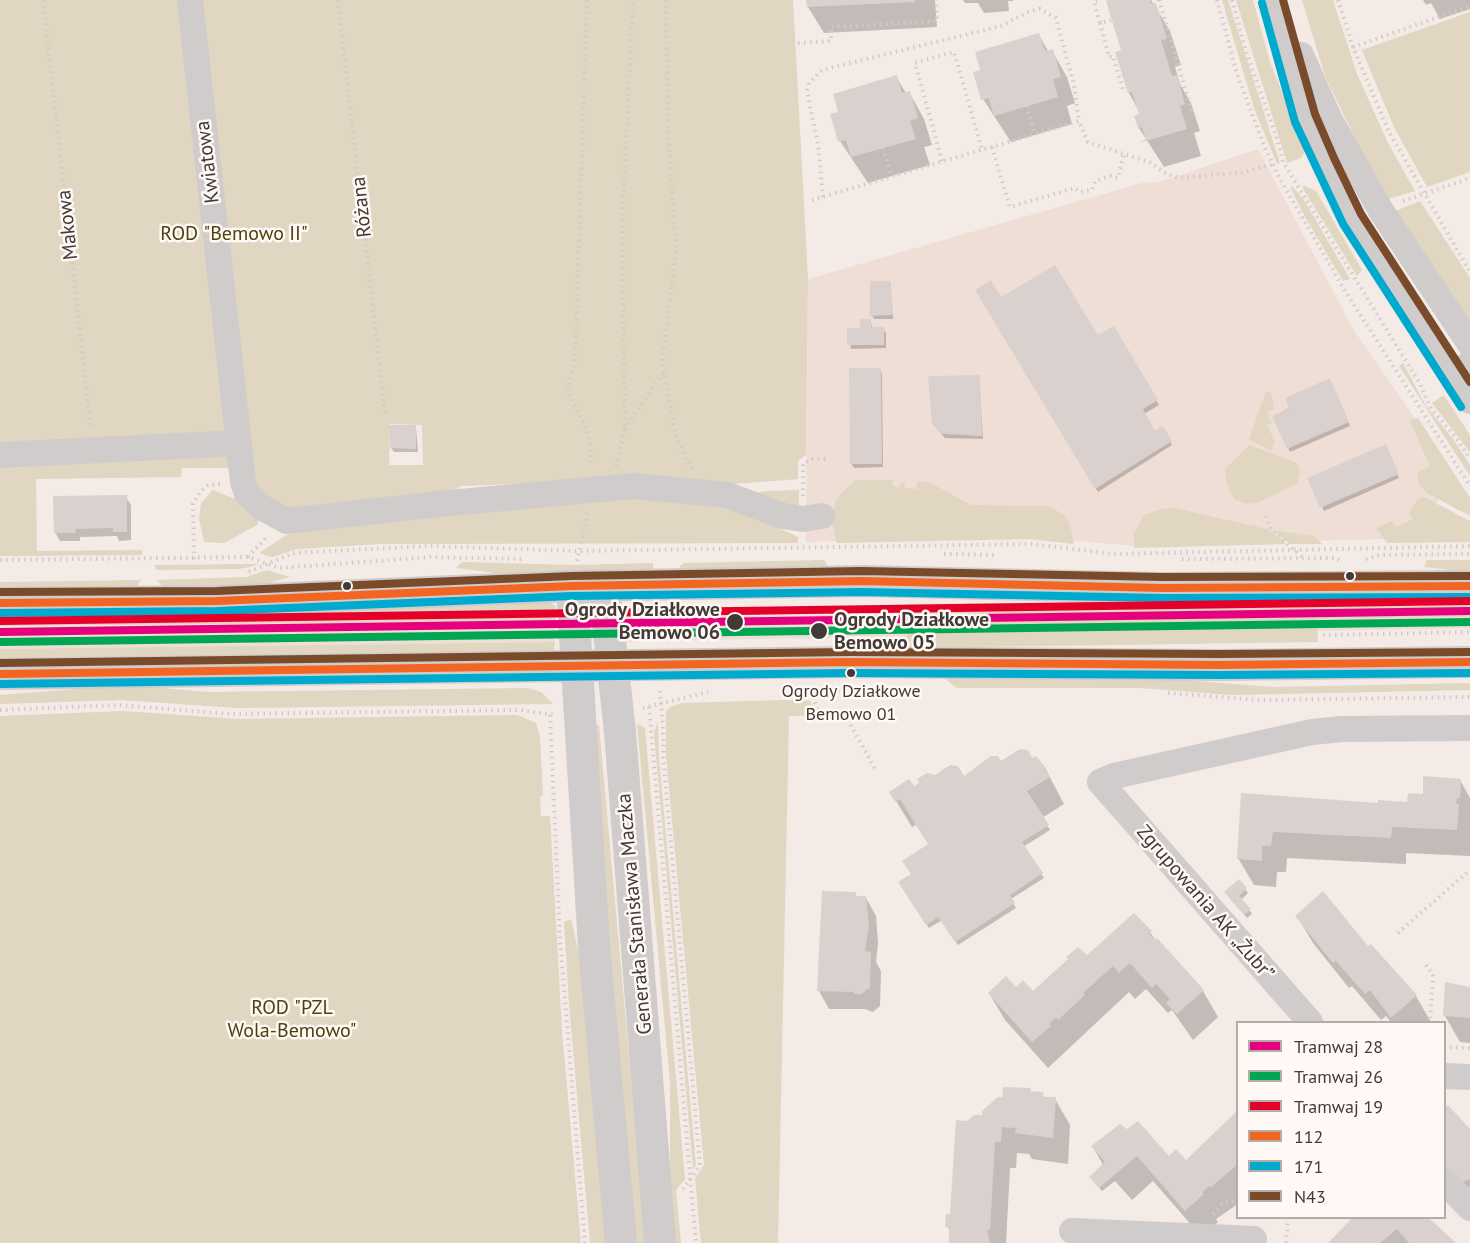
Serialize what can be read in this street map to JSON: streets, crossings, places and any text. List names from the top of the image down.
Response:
{
  "streets": {
    "main road": ["Generała Stanisława Maczka"],
    "street": ["Kwiatowa", "Zgrupowania AK „Żubr”"],
    "path": ["Różana", "Makowa"]
  },
  "parks": ["ROD \"Bemowo II\"", "ROD \"PZL Wola-Bemowo\""],
  "places": ["Ogrody Działkowe Bemowo 06", "Ogrody Działkowe Bemowo 05", "Ogrody Działkowe Bemowo 01"],
  "lines": [
    "transit line N43",
    "transit line 171",
    "transit line 112",
    "tram line 19",
    "tram line 28",
    "tram line 26"
  ],
  "legend": [
    "Tramwaj 28",
    "Tramwaj 26",
    "Tramwaj 19",
    "112",
    "171",
    "N43"
  ]
}
